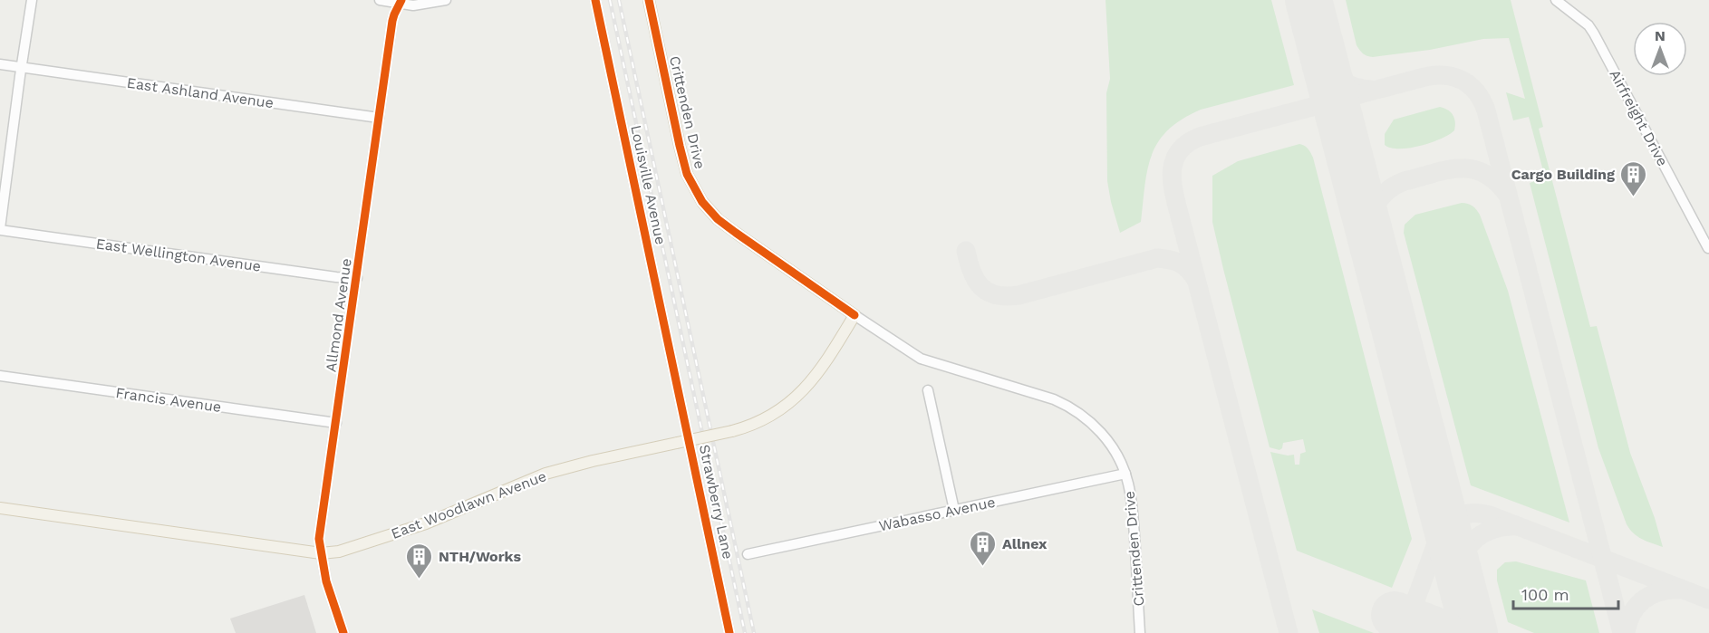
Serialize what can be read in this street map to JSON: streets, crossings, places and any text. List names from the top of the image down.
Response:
{
  "streets": {
    "main road": ["Crittenden Drive", "East Woodlawn Avenue"],
    "street": [
      "East Ashland Avenue",
      "Airfreight Drive",
      "Louisville Avenue",
      "East Wellington Avenue",
      "Allmond Avenue",
      "Francis Avenue",
      "Strawberry Lane",
      "Wabasso Avenue"
    ]
  },
  "crossings": [
    ["East Ashland Avenue", "Allmond Avenue"],
    ["Crittenden Drive", "East Woodlawn Avenue"],
    ["Crittenden Drive", "Wabasso Avenue"],
    ["Louisville Avenue", "Strawberry Lane"],
    ["East Wellington Avenue", "Allmond Avenue"],
    ["Allmond Avenue", "Francis Avenue"],
    ["Allmond Avenue", "East Woodlawn Avenue"]
  ],
  "places": {
    "building": ["Cargo Building", "Allnex", "NTH/Works"]
  },
  "scale_bar": "100 m",
  "north": "top"
}
